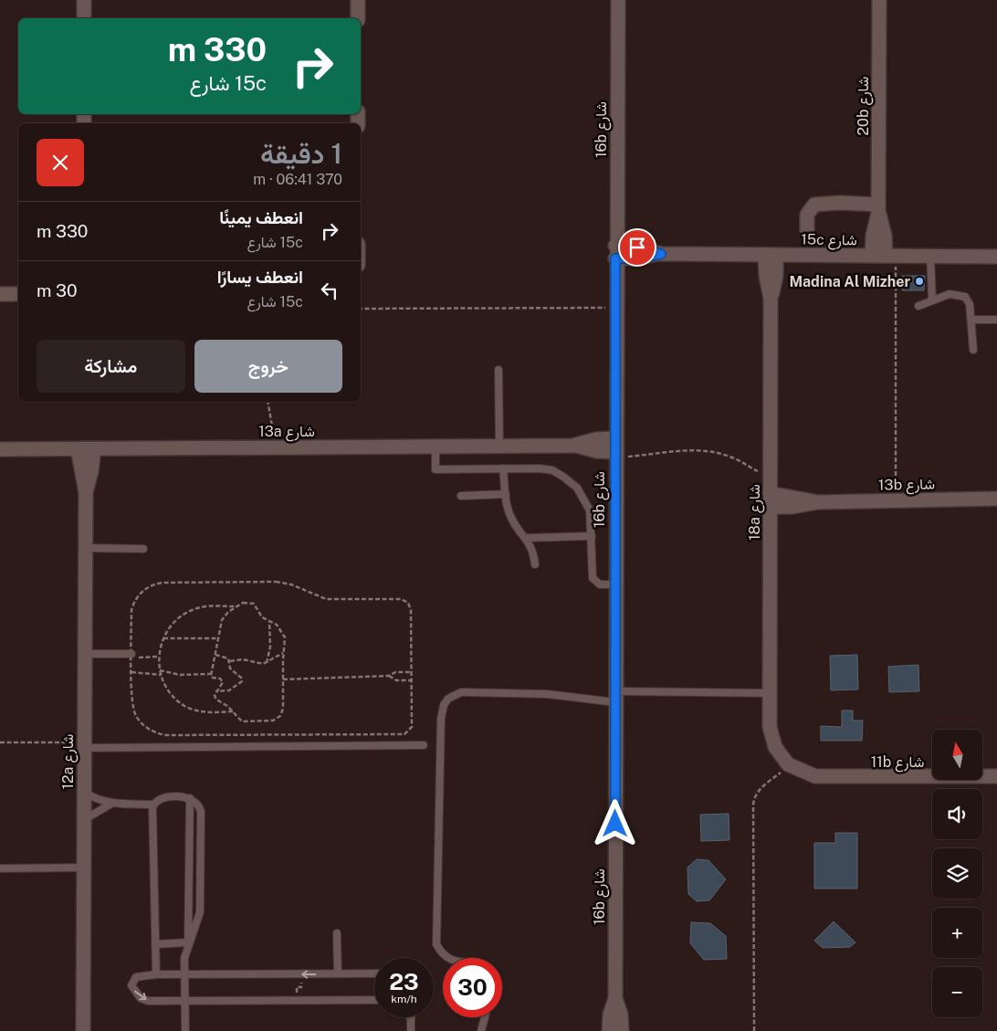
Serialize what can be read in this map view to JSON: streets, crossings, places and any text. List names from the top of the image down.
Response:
{
  "streets": {
    "street": [
      "20b شارع",
      "16b شارع",
      "15c شارع",
      "13a شارع",
      "13b شارع",
      "18a شارع",
      "12a شارع",
      "11b شارع"
    ]
  },
  "crossings": [
    ["20b شارع", "15c شارع"],
    ["16b شارع", "15c شارع"],
    ["16b شارع", "13a شارع"],
    ["15c شارع", "18a شارع"],
    ["13a شارع", "12a شارع"],
    ["13b شارع", "18a شارع"],
    ["18a شارع", "11b شارع"]
  ],
  "places": ["Madina Al Mizher"],
  "north": "top",
  "page": {
    "turn": ["330 m", "15c شارع"],
    "heading": ["1 دقيقة", "370 m · 06:41"],
    "list": [
      {
        "name": "انعطف يمينًا",
        "note": "15c شارع",
        "value": "330 m"
      },
      {
        "name": "انعطف يسارًا",
        "note": "15c شارع",
        "value": "30 m"
      }
    ],
    "buttons": ["خروج", "مشاركة"],
    "map_buttons": ["+", "−"],
    "speed": "23 km/h",
    "limit": "30"
  }
}
